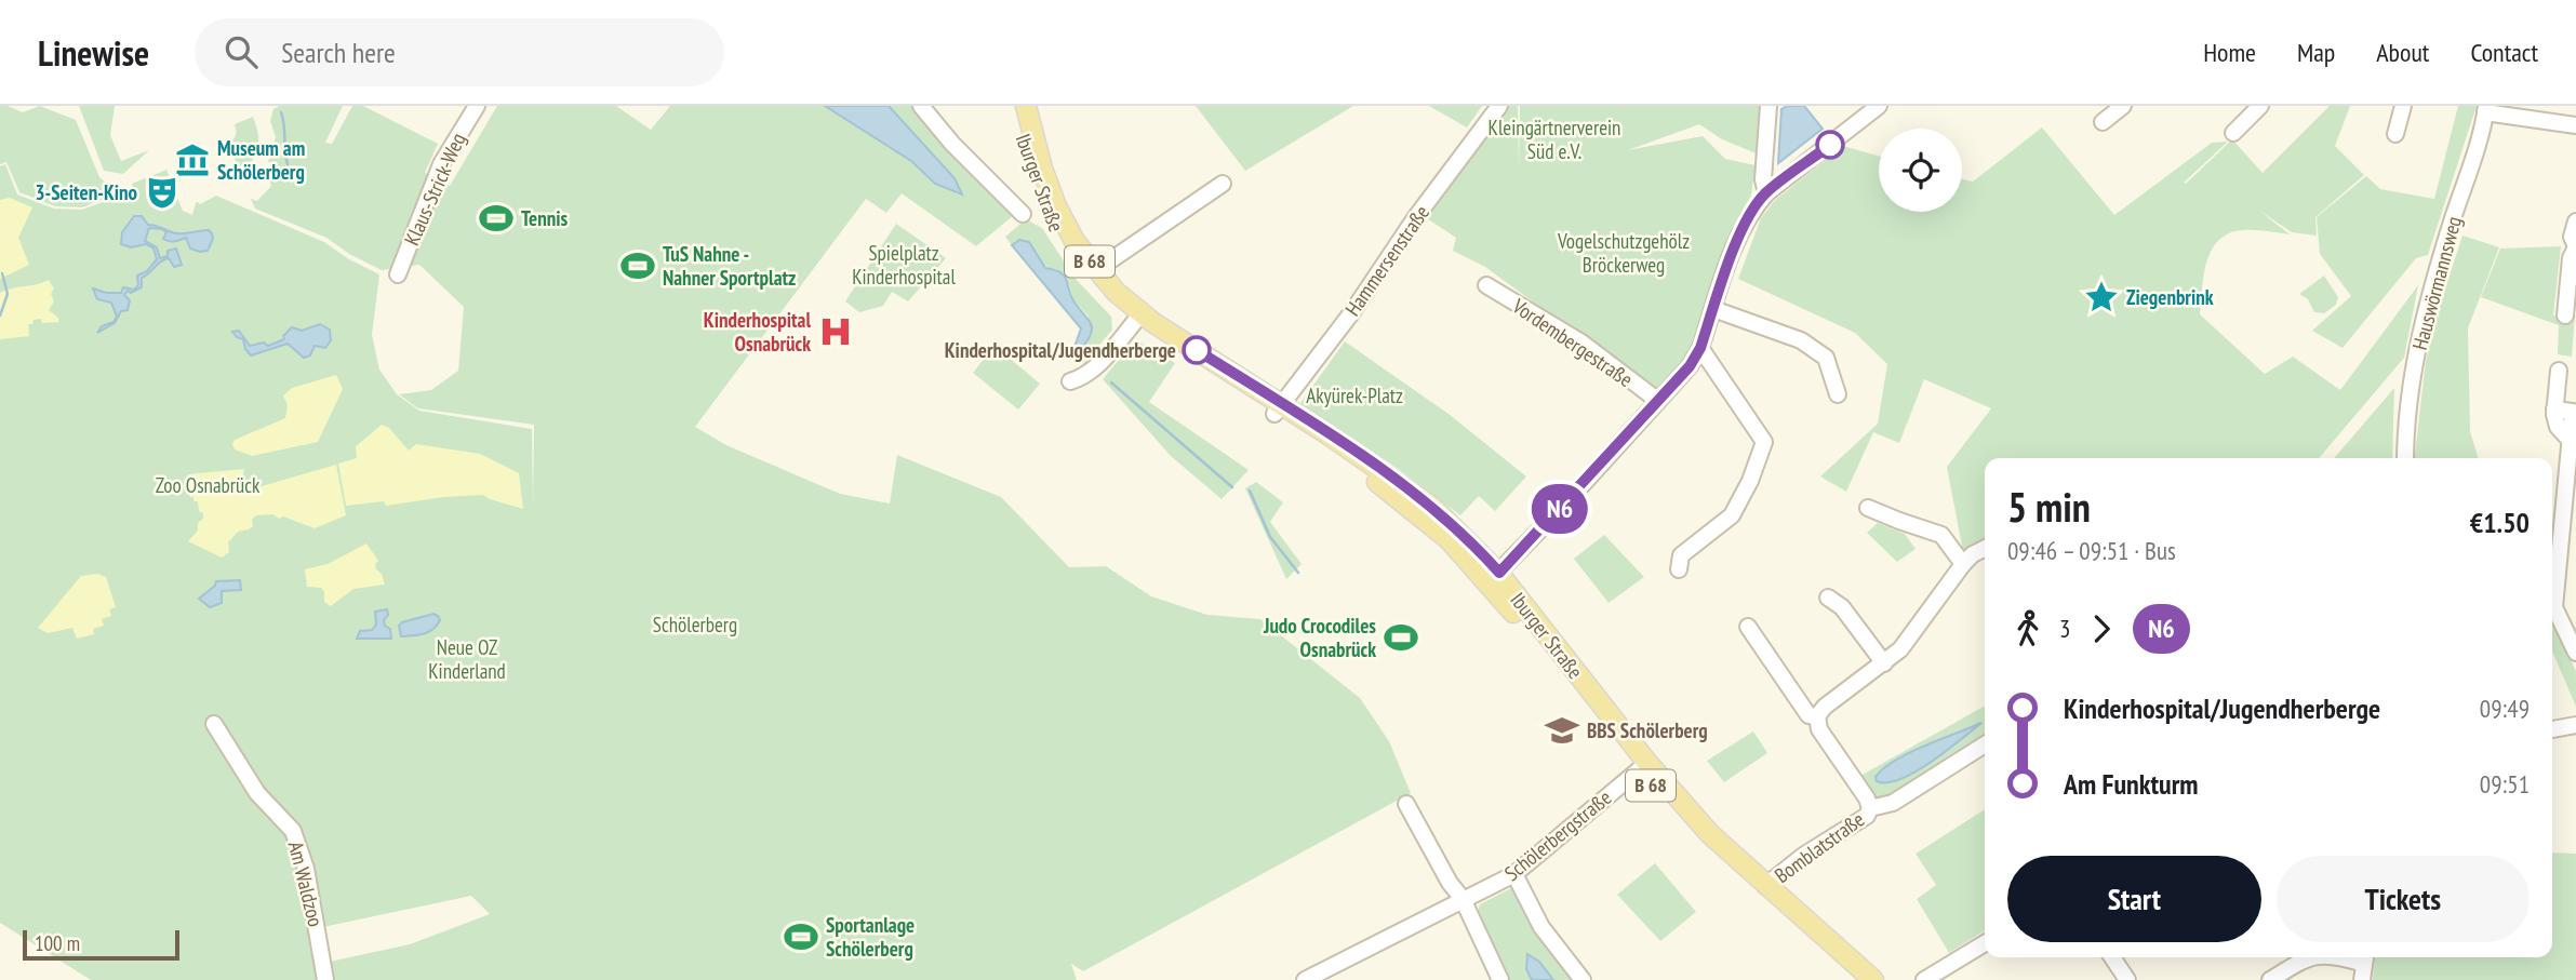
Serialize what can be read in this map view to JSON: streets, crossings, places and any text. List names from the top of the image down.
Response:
{
  "streets": {
    "main road": ["Iburger Straße", "B 68"],
    "street": [
      "Klaus-Strick-Weg",
      "Hammersenstraße",
      "Hauswörmannsweg",
      "Vordembergestraße",
      "Schölerbergstraße",
      "Bomblatstraße",
      "Am Waldzoo"
    ]
  },
  "crossings": [
    ["Iburger Straße", "Hammersenstraße"],
    ["Iburger Straße", "Schölerbergstraße"],
    ["Iburger Straße", "Bomblatstraße"]
  ],
  "parks": [
    "Kleingärtnerverein Süd e.V.",
    "Vogelschutzgehölz Bröckerweg",
    "Spielplatz Kinderhospital",
    "Akyürek-Platz",
    "Zoo Osnabrück",
    "Schölerberg",
    "Neue OZ Kinderland"
  ],
  "places": {
    "museum": ["Museum am Schölerberg"],
    "theatre": ["3-Seiten-Kino"],
    "sports": [
      "Tennis",
      "TuS Nahne - Nahner Sportplatz",
      "Judo Crocodiles Osnabrück",
      "Sportanlage Schölerberg"
    ],
    "place": ["Ziegenbrink"],
    "hospital": ["Kinderhospital Osnabrück"],
    "other": ["Kinderhospital/Jugendherberge"],
    "school or university": ["BBS Schölerberg"]
  },
  "lines": ["bus line N6"],
  "scale_bar": "100 m",
  "page": {
    "header": "Linewise",
    "search": "Search here",
    "nav": [
      "Home",
      "Map",
      "About",
      "Contact"
    ],
    "on_map": "N6",
    "heading": ["5 min", "09:46 – 09:51 · Bus", "€1.50"],
    "legs": ["3", "N6"],
    "list": [
      {
        "name": "Kinderhospital/Jugendherberge",
        "value": "09:49"
      },
      {
        "name": "Am Funkturm",
        "value": "09:51"
      }
    ],
    "buttons": ["Start", "Tickets"],
    "scale": "100 m"
  }
}
